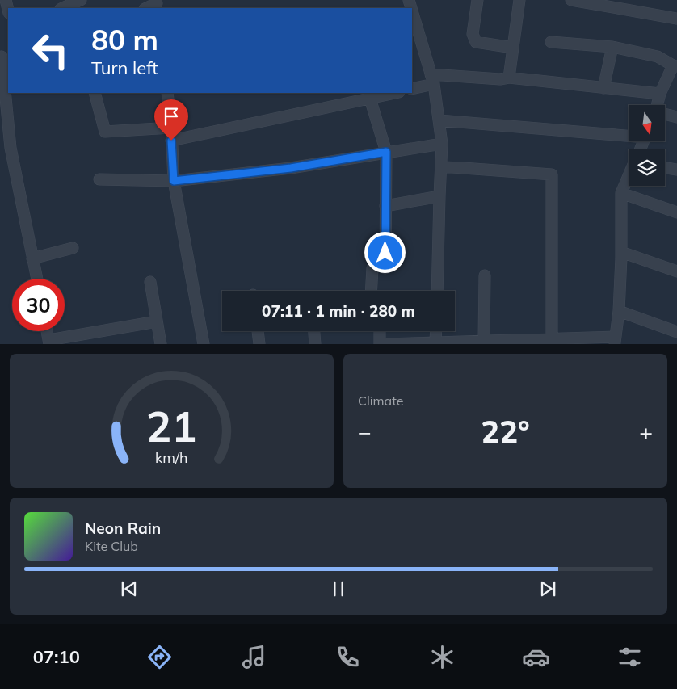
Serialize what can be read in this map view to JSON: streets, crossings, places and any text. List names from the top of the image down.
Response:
{
  "north": "bottom",
  "page": {
    "turn": ["80 m", "Turn left"],
    "limit": "30",
    "trip": "07:11 · 1 min · 280 m",
    "tile": "Climate",
    "heat": ["−", "22°", "+"],
    "song": ["Neon Rain", "Kite Club"],
    "tabs": "07:10",
    "gauge": ["21", "km/h"]
  }
}
